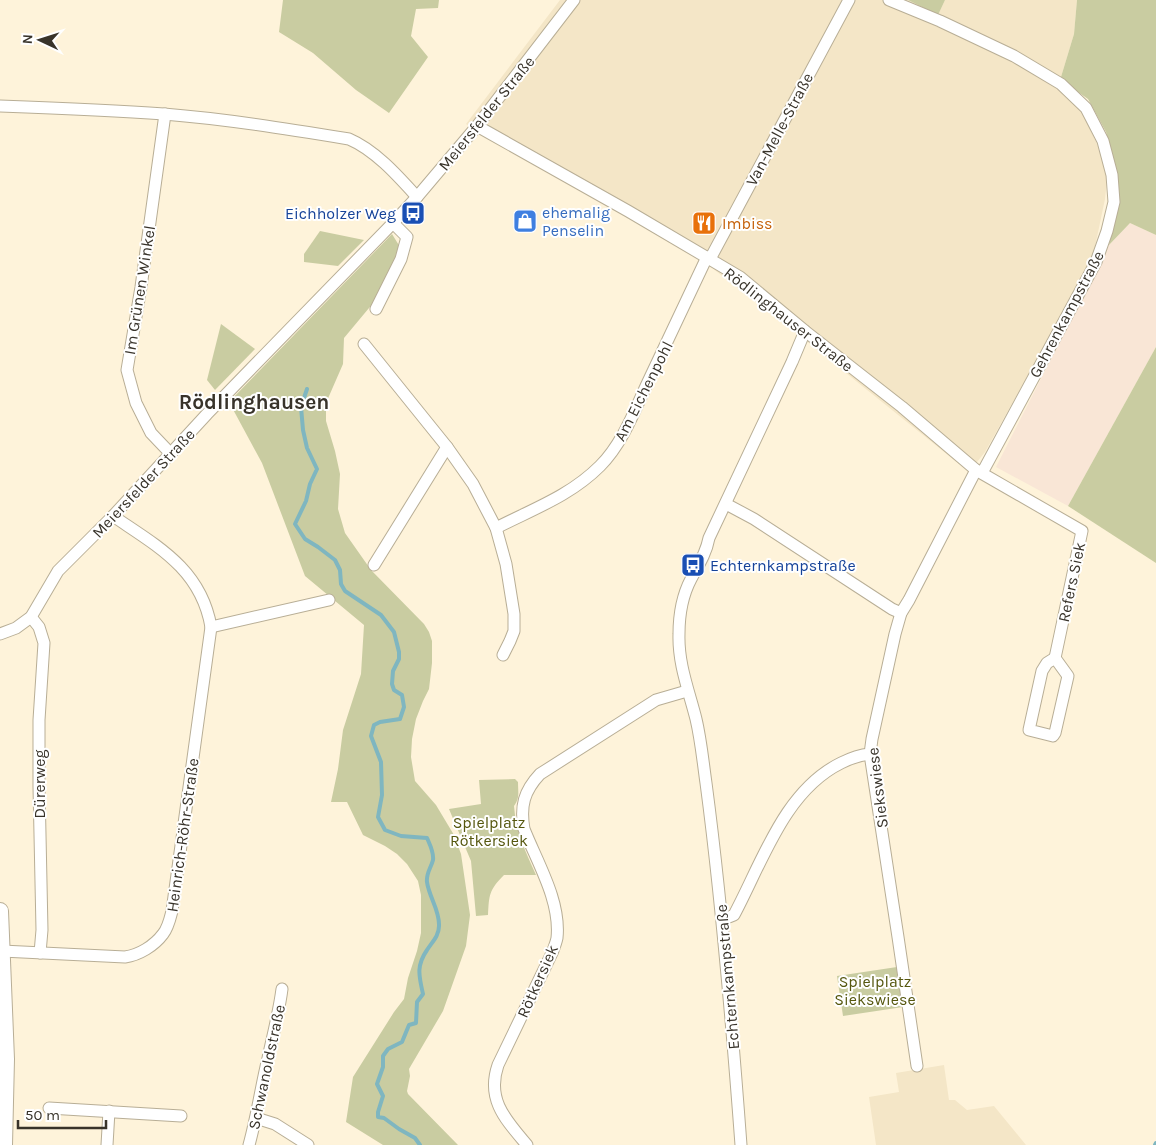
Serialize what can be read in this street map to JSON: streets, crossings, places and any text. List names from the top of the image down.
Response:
{
  "streets": {
    "street": [
      "Meiersfelder Straße",
      "Van-Melle-Straße",
      "Im Grünen Winkel",
      "Gehrenkampstraße",
      "Rödlinghauser Straße",
      "Am Eichenpohl",
      "Refers Siek",
      "Dürerweg",
      "Siekswiese",
      "Heinrich-Röhr-Straße",
      "Echternkampstraße",
      "Rötkersiek",
      "Schwanoldstraße"
    ]
  },
  "crossings": [
    ["Meiersfelder Straße", "Im Grünen Winkel"],
    ["Meiersfelder Straße", "Rödlinghauser Straße"],
    ["Meiersfelder Straße", "Dürerweg"],
    ["Meiersfelder Straße", "Heinrich-Röhr-Straße"],
    ["Van-Melle-Straße", "Rödlinghauser Straße"],
    ["Van-Melle-Straße", "Am Eichenpohl"],
    ["Gehrenkampstraße", "Rödlinghauser Straße"],
    ["Gehrenkampstraße", "Refers Siek"],
    ["Gehrenkampstraße", "Siekswiese"],
    ["Rödlinghauser Straße", "Am Eichenpohl"],
    ["Rödlinghauser Straße", "Refers Siek"],
    ["Rödlinghauser Straße", "Siekswiese"],
    ["Rödlinghauser Straße", "Echternkampstraße"],
    ["Refers Siek", "Siekswiese"],
    ["Dürerweg", "Heinrich-Röhr-Straße"],
    ["Echternkampstraße", "Rötkersiek"]
  ],
  "districts": ["Rödlinghausen"],
  "parks": ["Spielplatz Rötkersiek", "Spielplatz Siekswiese"],
  "places": {
    "bus stop": ["Eichholzer Weg", "Echternkampstraße"],
    "shop": ["ehemalig Penselin"],
    "restaurant": ["Imbiss"]
  },
  "scale_bar": "50 m",
  "north": "left"
}
